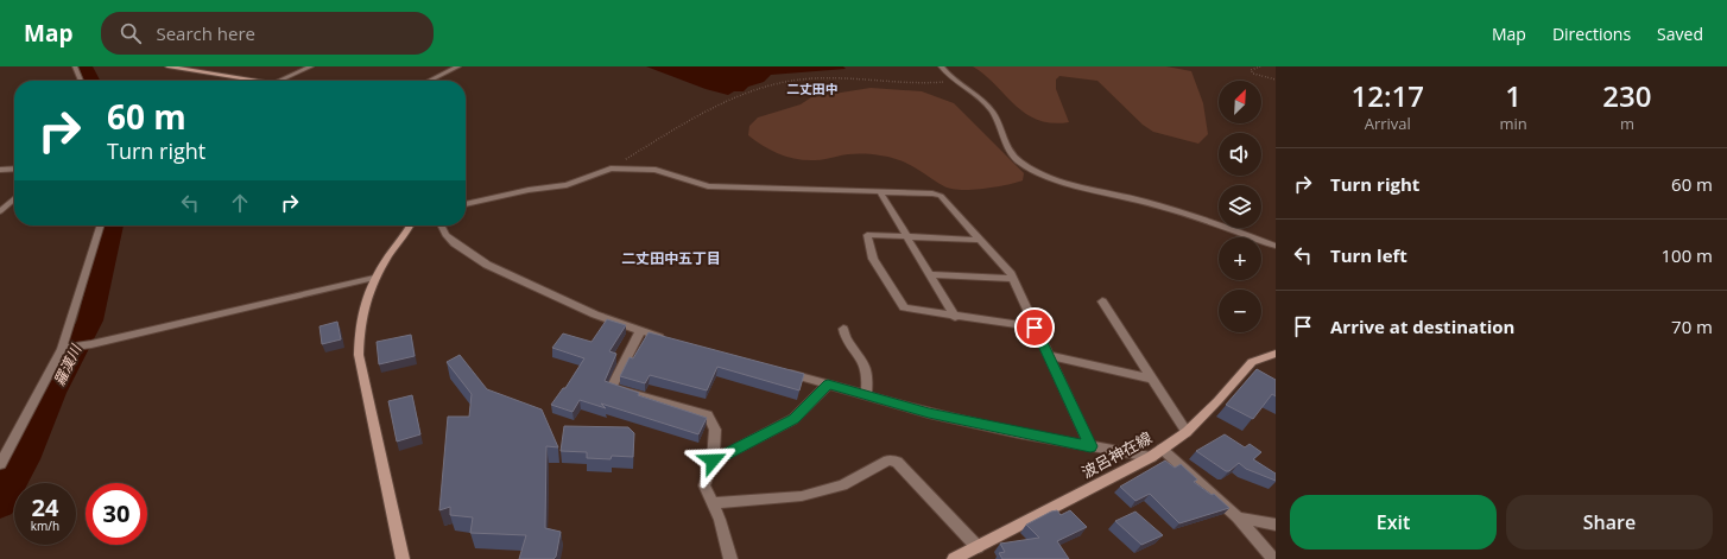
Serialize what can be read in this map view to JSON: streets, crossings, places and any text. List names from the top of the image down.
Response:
{
  "streets": {
    "street": ["波呂神在線"]
  },
  "districts": ["二丈田中", "二丈田中五丁目"],
  "water": ["羅漢川"],
  "north": "top right",
  "page": {
    "header": "Map",
    "search": "Search here",
    "nav": ["Map", "Directions", "Saved"],
    "eta": [
      "12:17",
      "Arrival",
      "1",
      "min",
      "230",
      "m"
    ],
    "map_buttons": ["+", "−"],
    "turn": ["60 m", "Turn right"],
    "list": [
      {
        "name": "Turn right",
        "value": "60 m"
      },
      {
        "name": "Turn left",
        "value": "100 m"
      },
      {
        "name": "Arrive at destination",
        "value": "70 m"
      }
    ],
    "speed": "24 km/h",
    "limit": "30",
    "buttons": ["Exit", "Share"]
  }
}
